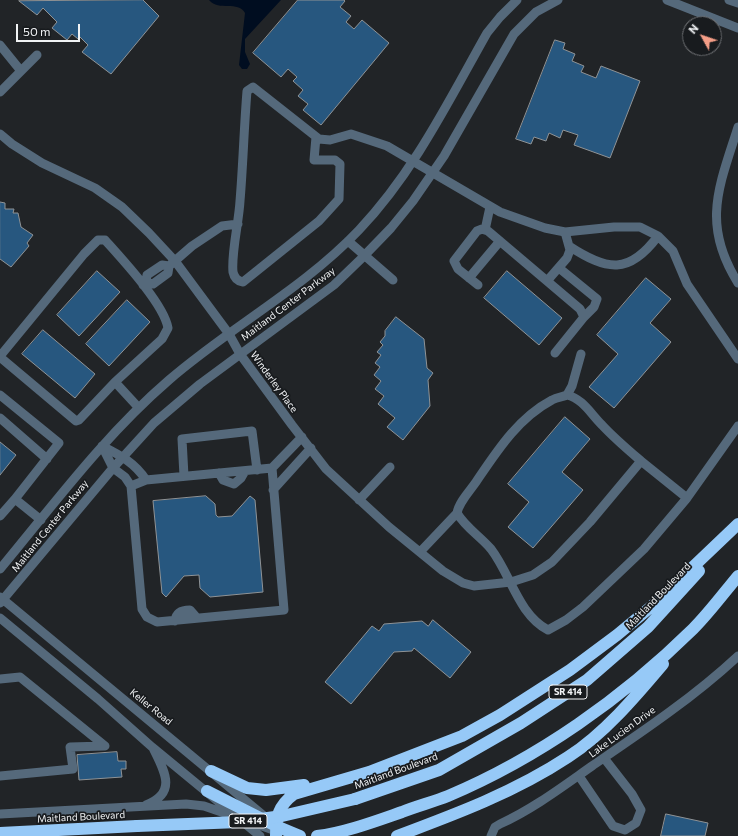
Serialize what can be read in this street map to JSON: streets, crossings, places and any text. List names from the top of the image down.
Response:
{
  "streets": {
    "highway": ["Maitland Boulevard", "SR 414"],
    "street": [
      "Maitland Center Parkway",
      "Winderley Place",
      "Keller Road",
      "Lake Lucien Drive"
    ]
  },
  "crossings": [
    ["Maitland Center Parkway", "Winderley Place"],
    ["Maitland Center Parkway", "Keller Road"]
  ],
  "scale_bar": "50 m",
  "north": "top left"
}
